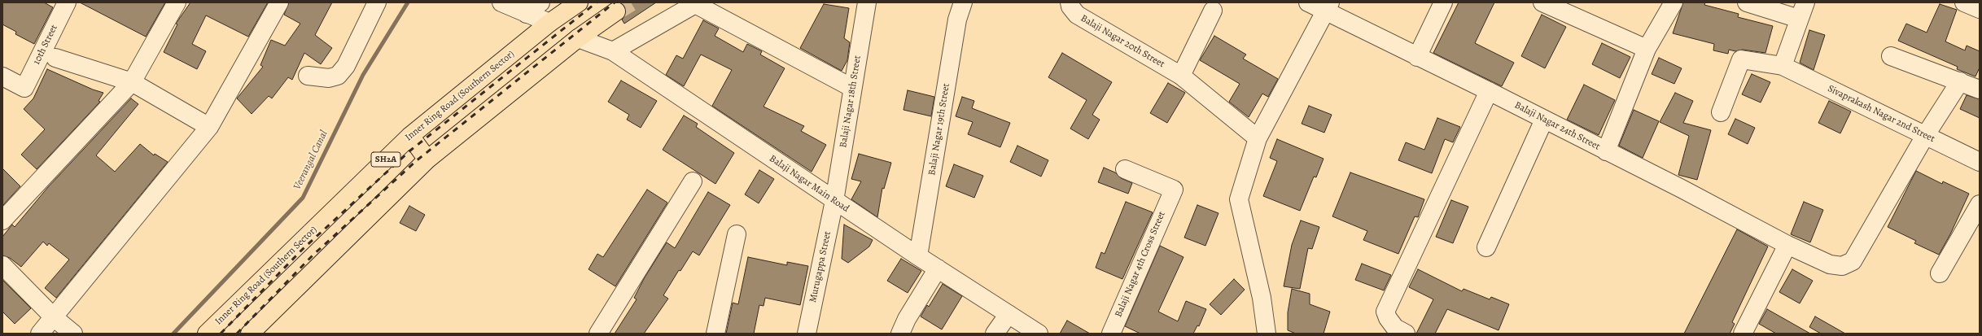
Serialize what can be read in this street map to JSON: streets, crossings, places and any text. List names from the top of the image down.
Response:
{
  "streets": {
    "main road": ["Inner Ring Road (Southern Sector)", "SH2A"],
    "street": [
      "Balaji Nagar 20th Street",
      "10th Street",
      "Balaji Nagar 18th Street",
      "Sivaprakash Nagar 2nd Street",
      "Balaji Nagar 24th Street",
      "Balaji Nagar 19th Street",
      "Balaji Nagar Main Road",
      "Balaji Nagar 4th Cross Street",
      "Murugappa Street"
    ]
  },
  "crossings": [
    ["Balaji Nagar 18th Street", "Balaji Nagar Main Road"],
    ["Balaji Nagar 18th Street", "Murugappa Street"],
    ["Sivaprakash Nagar 2nd Street", "Balaji Nagar 24th Street"],
    ["Balaji Nagar 19th Street", "Balaji Nagar Main Road"],
    ["SH2A", "Balaji Nagar Main Road"],
    ["Balaji Nagar Main Road", "Murugappa Street"]
  ],
  "water": ["Veerangal Canal"]
}
